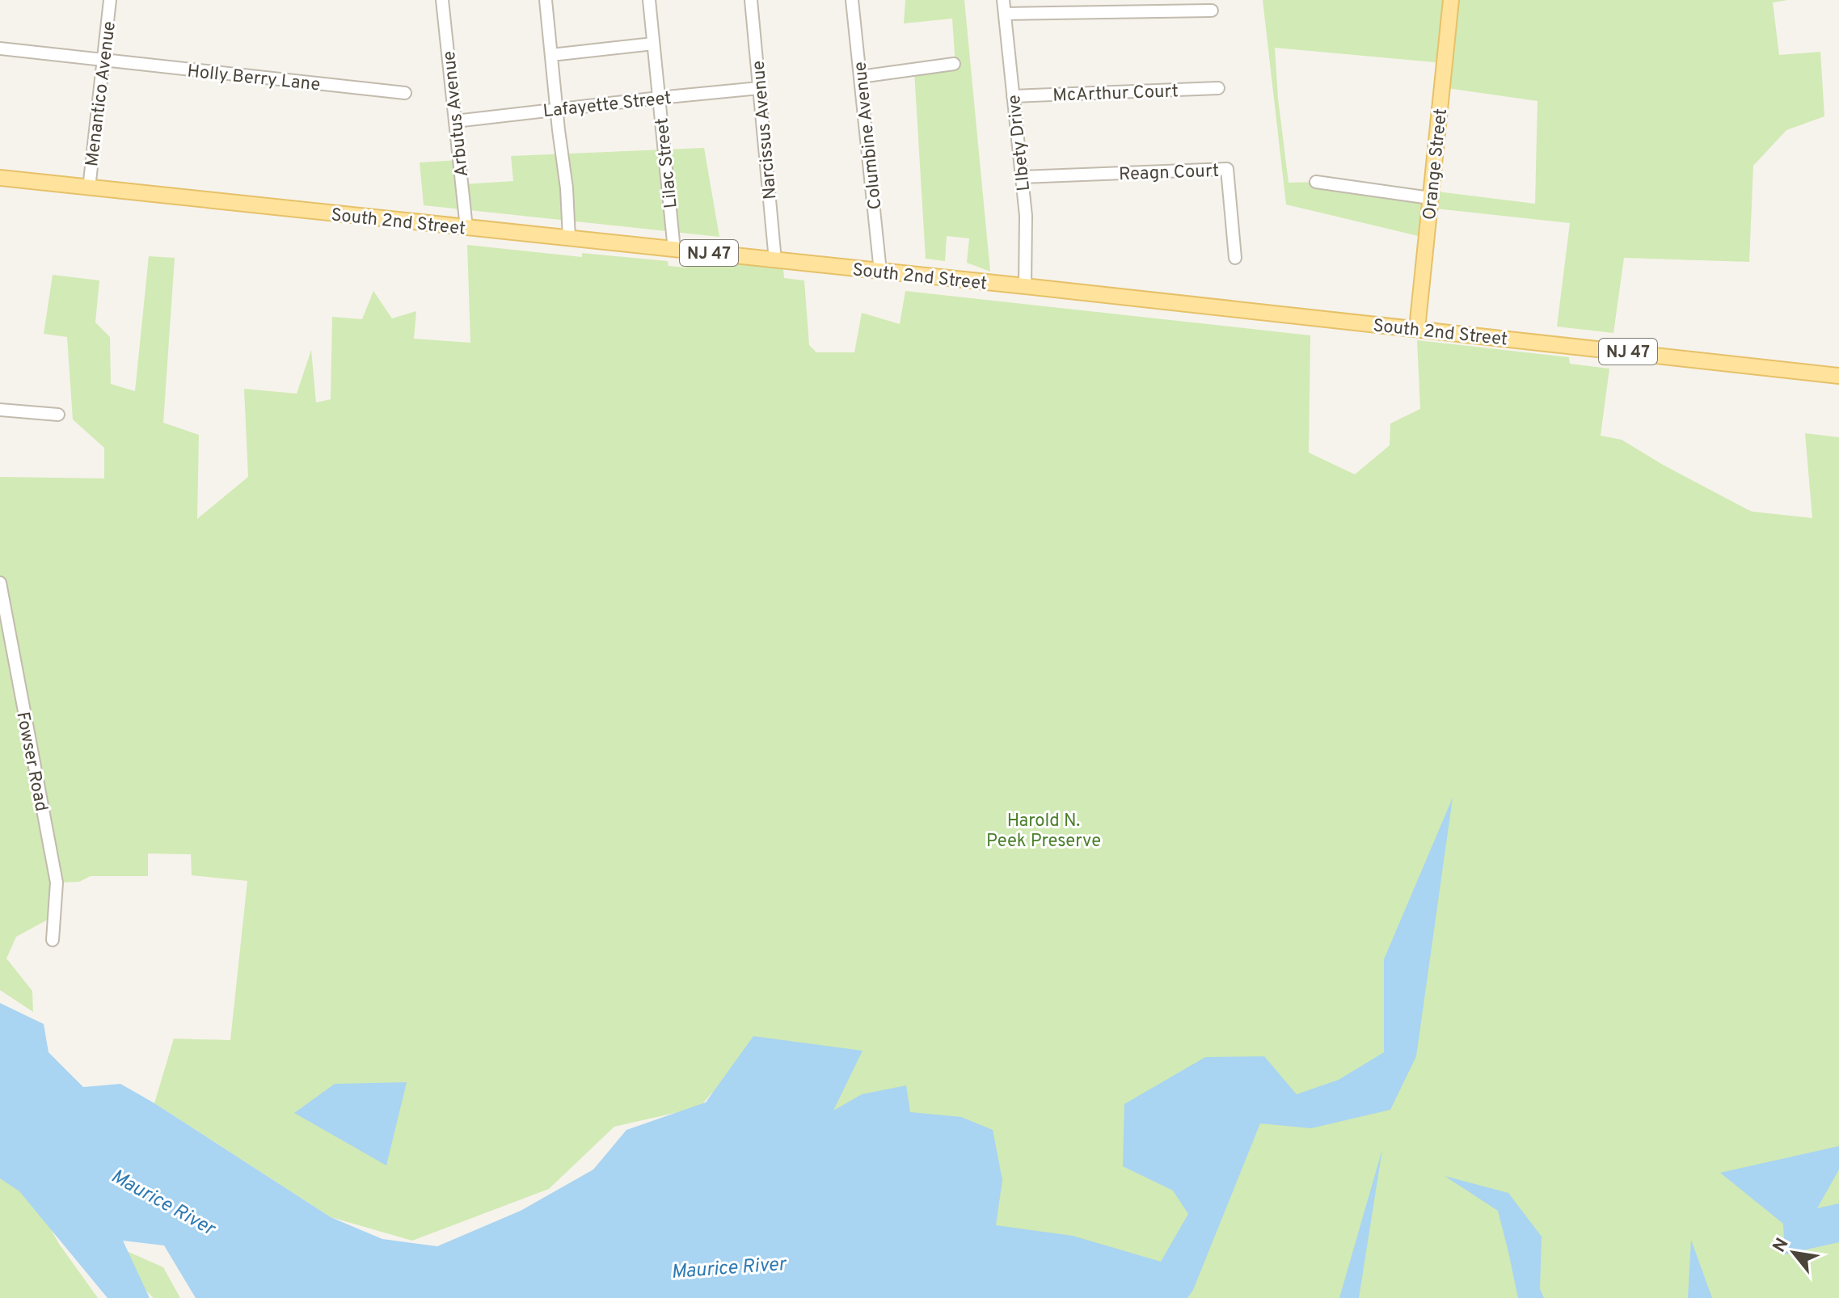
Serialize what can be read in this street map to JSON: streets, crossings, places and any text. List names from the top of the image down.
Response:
{
  "streets": {
    "main road": ["Orange Street", "South 2nd Street", "NJ 47"],
    "street": [
      "Holly Berry Lane",
      "McArthur Court",
      "Menantico Avenue",
      "Lafayette Street",
      "Arbutus Avenue",
      "Narcissus Avenue",
      "Columbine Avenue",
      "LIbety Drive",
      "Lilac Street",
      "Reagn Court",
      "Fowser Road"
    ]
  },
  "crossings": [
    ["Holly Berry Lane", "Menantico Avenue"],
    ["McArthur Court", "LIbety Drive"],
    ["Menantico Avenue", "South 2nd Street"],
    ["Lafayette Street", "Arbutus Avenue"],
    ["Lafayette Street", "Narcissus Avenue"],
    ["Lafayette Street", "Lilac Street"],
    ["Arbutus Avenue", "South 2nd Street"],
    ["Narcissus Avenue", "South 2nd Street"],
    ["Columbine Avenue", "South 2nd Street"],
    ["LIbety Drive", "Reagn Court"],
    ["LIbety Drive", "South 2nd Street"],
    ["Lilac Street", "South 2nd Street"],
    ["Orange Street", "South 2nd Street"]
  ],
  "water": ["Maurice River"],
  "parks": ["Harold N. Peek Preserve"],
  "north": "top left"
}
